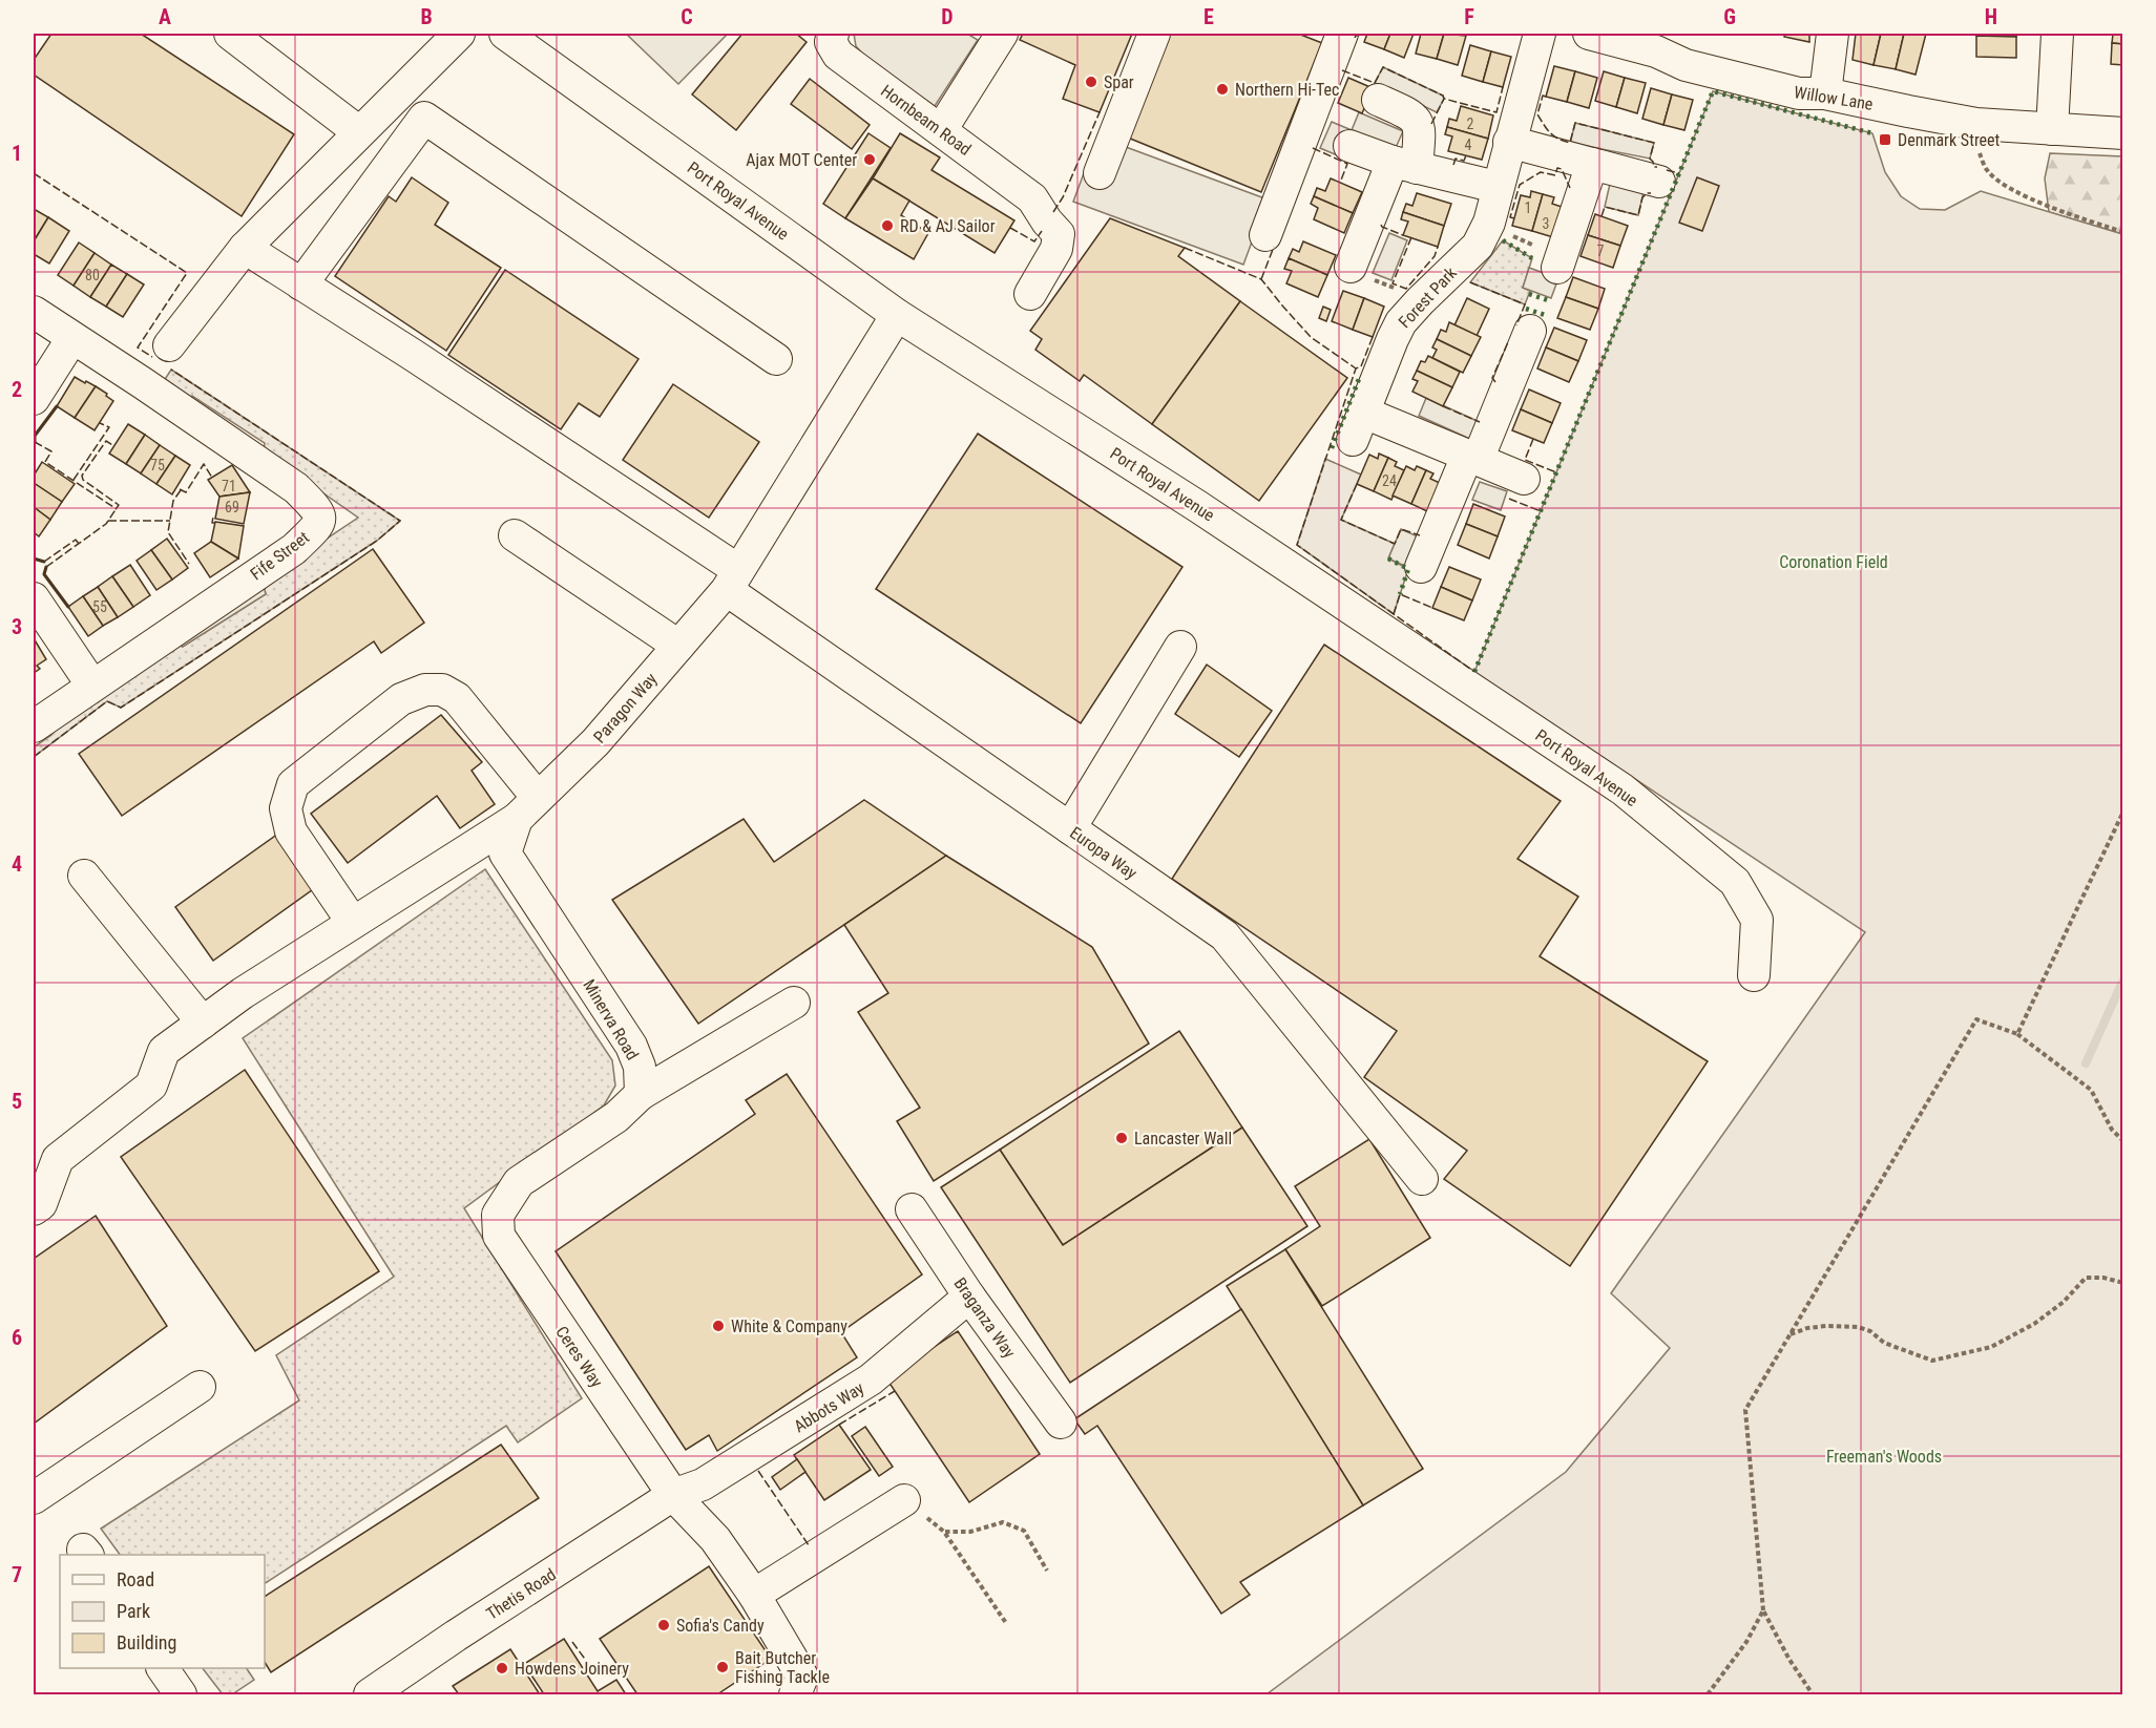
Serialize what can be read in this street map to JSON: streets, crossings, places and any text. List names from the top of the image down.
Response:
{
  "streets": {
    "street": [
      "Willow Lane",
      "Hornbeam Road",
      "Port Royal Avenue",
      "Forest Park",
      "Fife Street",
      "Paragon Way",
      "Europa Way",
      "Minerva Road",
      "Braganza Way",
      "Ceres Way",
      "Abbots Way",
      "Thetis Road"
    ]
  },
  "crossings": [
    ["Port Royal Avenue", "Paragon Way"],
    ["Paragon Way", "Europa Way"],
    ["Paragon Way", "Minerva Road"],
    ["Minerva Road", "Ceres Way"],
    ["Braganza Way", "Abbots Way"],
    ["Ceres Way", "Abbots Way"],
    ["Ceres Way", "Thetis Road"],
    ["Abbots Way", "Thetis Road"]
  ],
  "parks": ["Coronation Field", "Freeman's Woods"],
  "places": {
    "other": [
      "Spar",
      "Northern Hi-Tec",
      "Ajax MOT Center",
      "RD & AJ Sailor",
      "Lancaster Wall",
      "White & Company",
      "Sofia's Candy",
      "Bait Butcher Fishing Tackle",
      "Howdens Joinery"
    ],
    "transit": ["Denmark Street"]
  },
  "house_numbers": [
    "2",
    "4",
    "1",
    "3",
    "7",
    "80",
    "75",
    "24",
    "71",
    "69",
    "55"
  ],
  "legend": ["Road", "Park", "Building"],
  "grid": {
    "columns": [
      "A",
      "B",
      "C",
      "D",
      "E",
      "F",
      "G",
      "H"
    ],
    "rows": [
      "1",
      "2",
      "3",
      "4",
      "5",
      "6",
      "7"
    ]
  }
}
